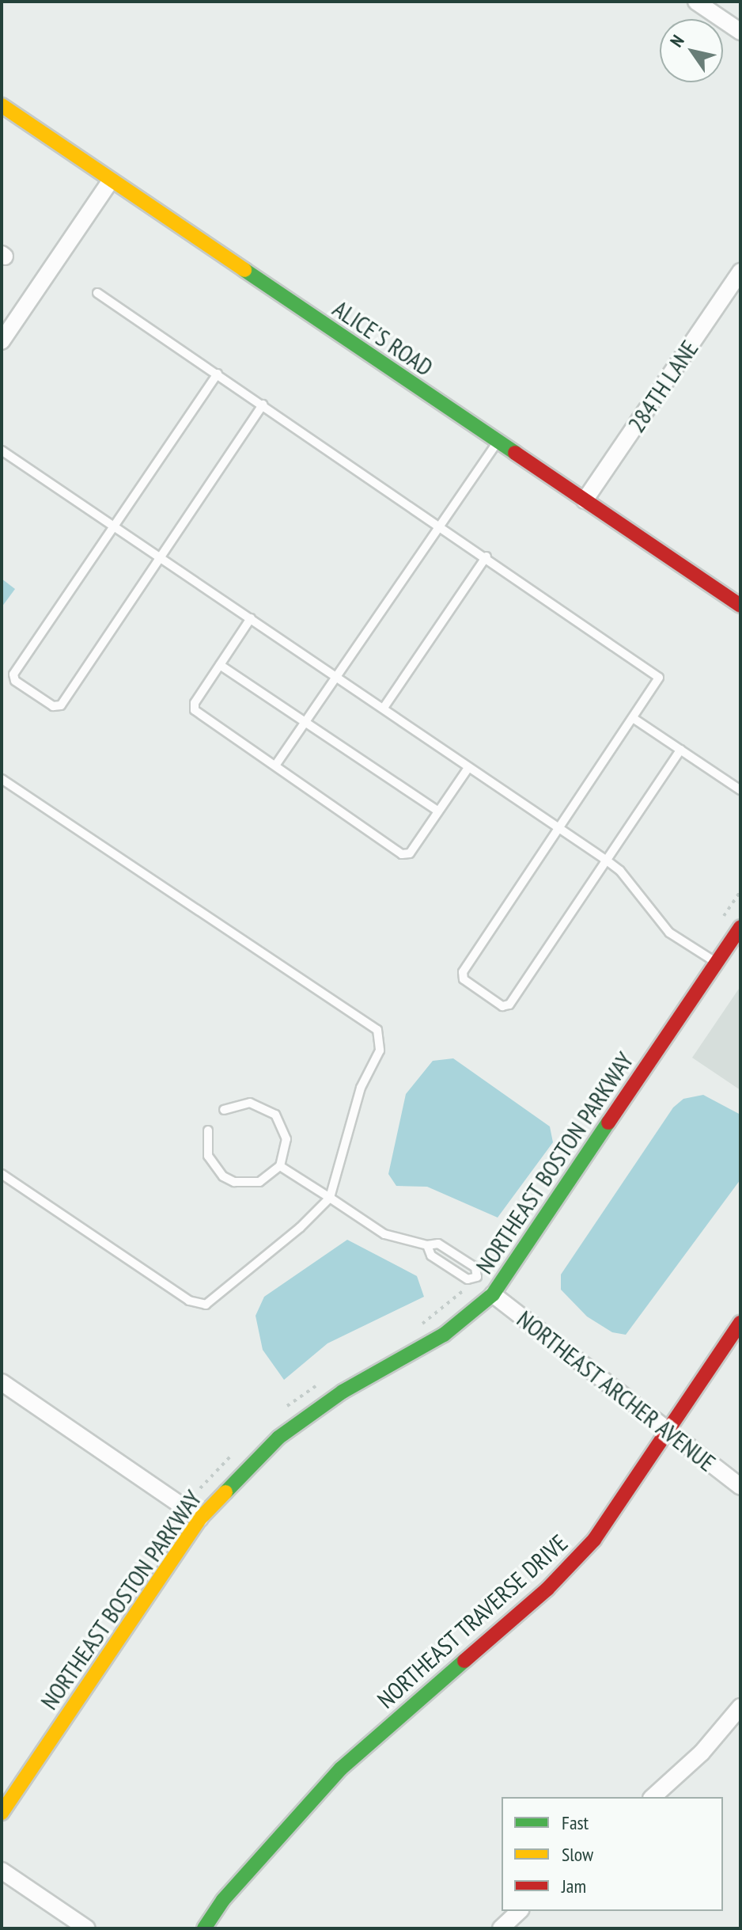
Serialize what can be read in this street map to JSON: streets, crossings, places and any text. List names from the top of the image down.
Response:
{
  "streets": {
    "street": [
      "ALICE'S ROAD",
      "284TH LANE",
      "NORTHEAST BOSTON PARKWAY",
      "NORTHEAST ARCHER AVENUE",
      "NORTHEAST TRAVERSE DRIVE"
    ]
  },
  "crossings": [
    ["ALICE'S ROAD", "284TH LANE"],
    ["NORTHEAST BOSTON PARKWAY", "NORTHEAST ARCHER AVENUE"],
    ["NORTHEAST ARCHER AVENUE", "NORTHEAST TRAVERSE DRIVE"]
  ],
  "legend": ["Fast", "Slow", "Jam"],
  "north": "top left"
}
